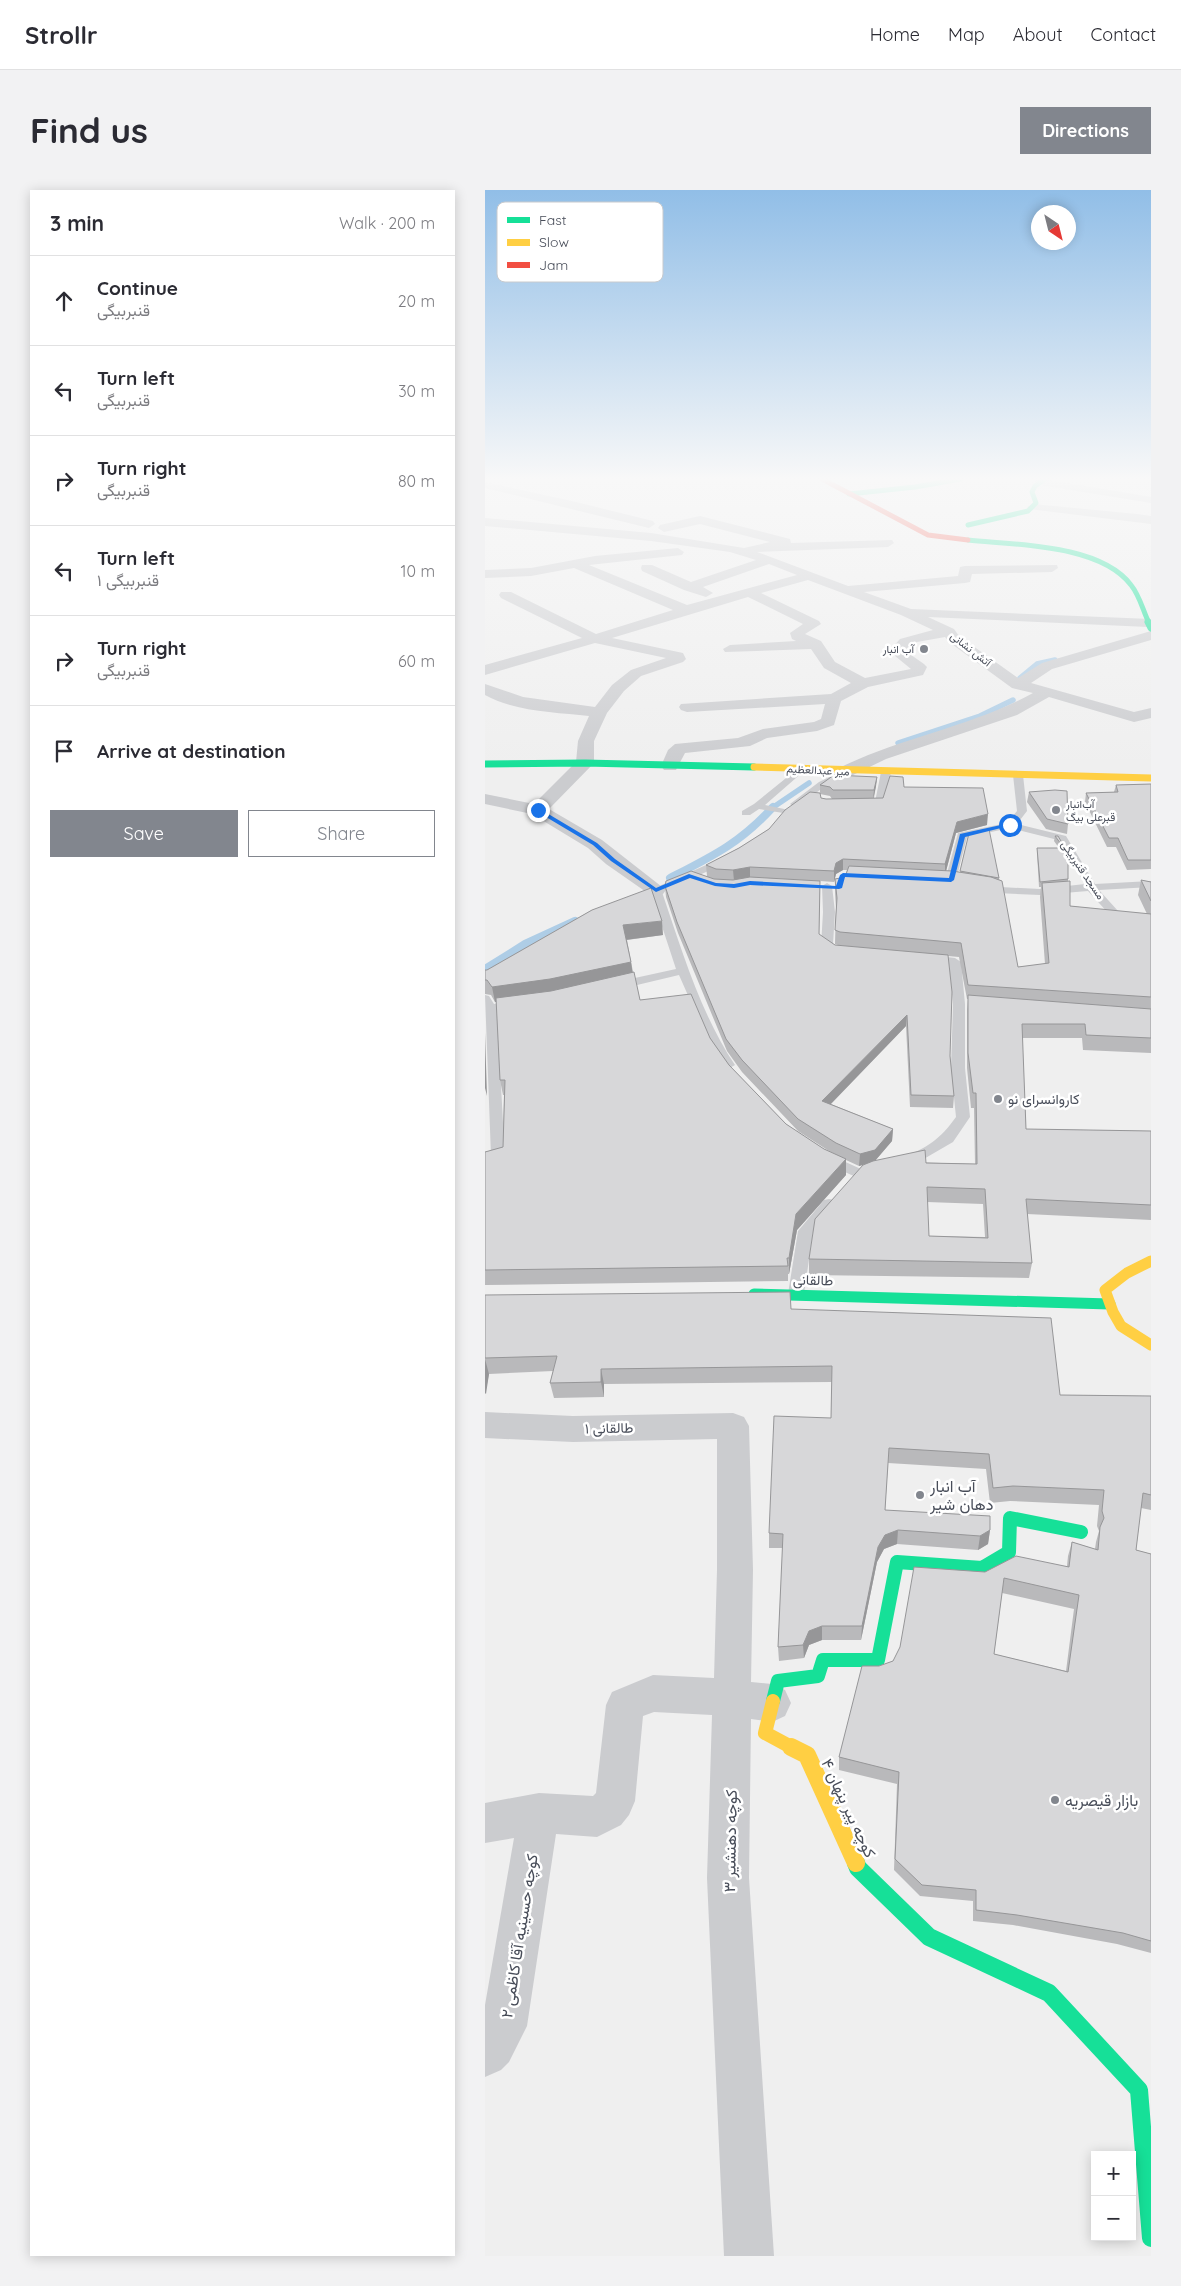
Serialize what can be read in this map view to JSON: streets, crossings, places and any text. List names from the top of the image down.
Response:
{
  "streets": {
    "main road": ["میر عبدالعظیم", "طالقانی", "کوچه پیر پنهان ۴"],
    "street": [
      "آتش نشانی",
      "طالقانی ۱",
      "کوچه دهنشیر ۳",
      "کوچه حسینیه آقا کاظمی ۲"
    ],
    "lane": ["مسجد قنبربیگی"]
  },
  "crossings": [
    ["طالقانی ۱", "کوچه دهنشیر ۳"]
  ],
  "places": [
    "آب انبار",
    "آب‌انبار قبرعلی بیگ",
    "کاروانسرای نو",
    "آب انبار دهان شیر",
    "بازار قیصریه"
  ],
  "legend": ["Fast", "Slow", "Jam"],
  "north": "bottom right",
  "page": {
    "header": "Strollr",
    "nav": [
      "Home",
      "Map",
      "About",
      "Contact"
    ],
    "buttons": [
      "Directions",
      ["Save", "Share"]
    ],
    "title": "Find us",
    "heading": ["3 min", "Walk · 200 m"],
    "list": [
      ["Continue", "قنبربیگی", "20 m"],
      ["Turn left", "قنبربیگی", "30 m"],
      ["Turn right", "قنبربیگی", "80 m"],
      ["Turn left", "قنبربیگی ۱", "10 m"],
      ["Turn right", "قنبربیگی", "60 m"],
      "Arrive at destination"
    ],
    "map_buttons": ["+", "−"]
  }
}
